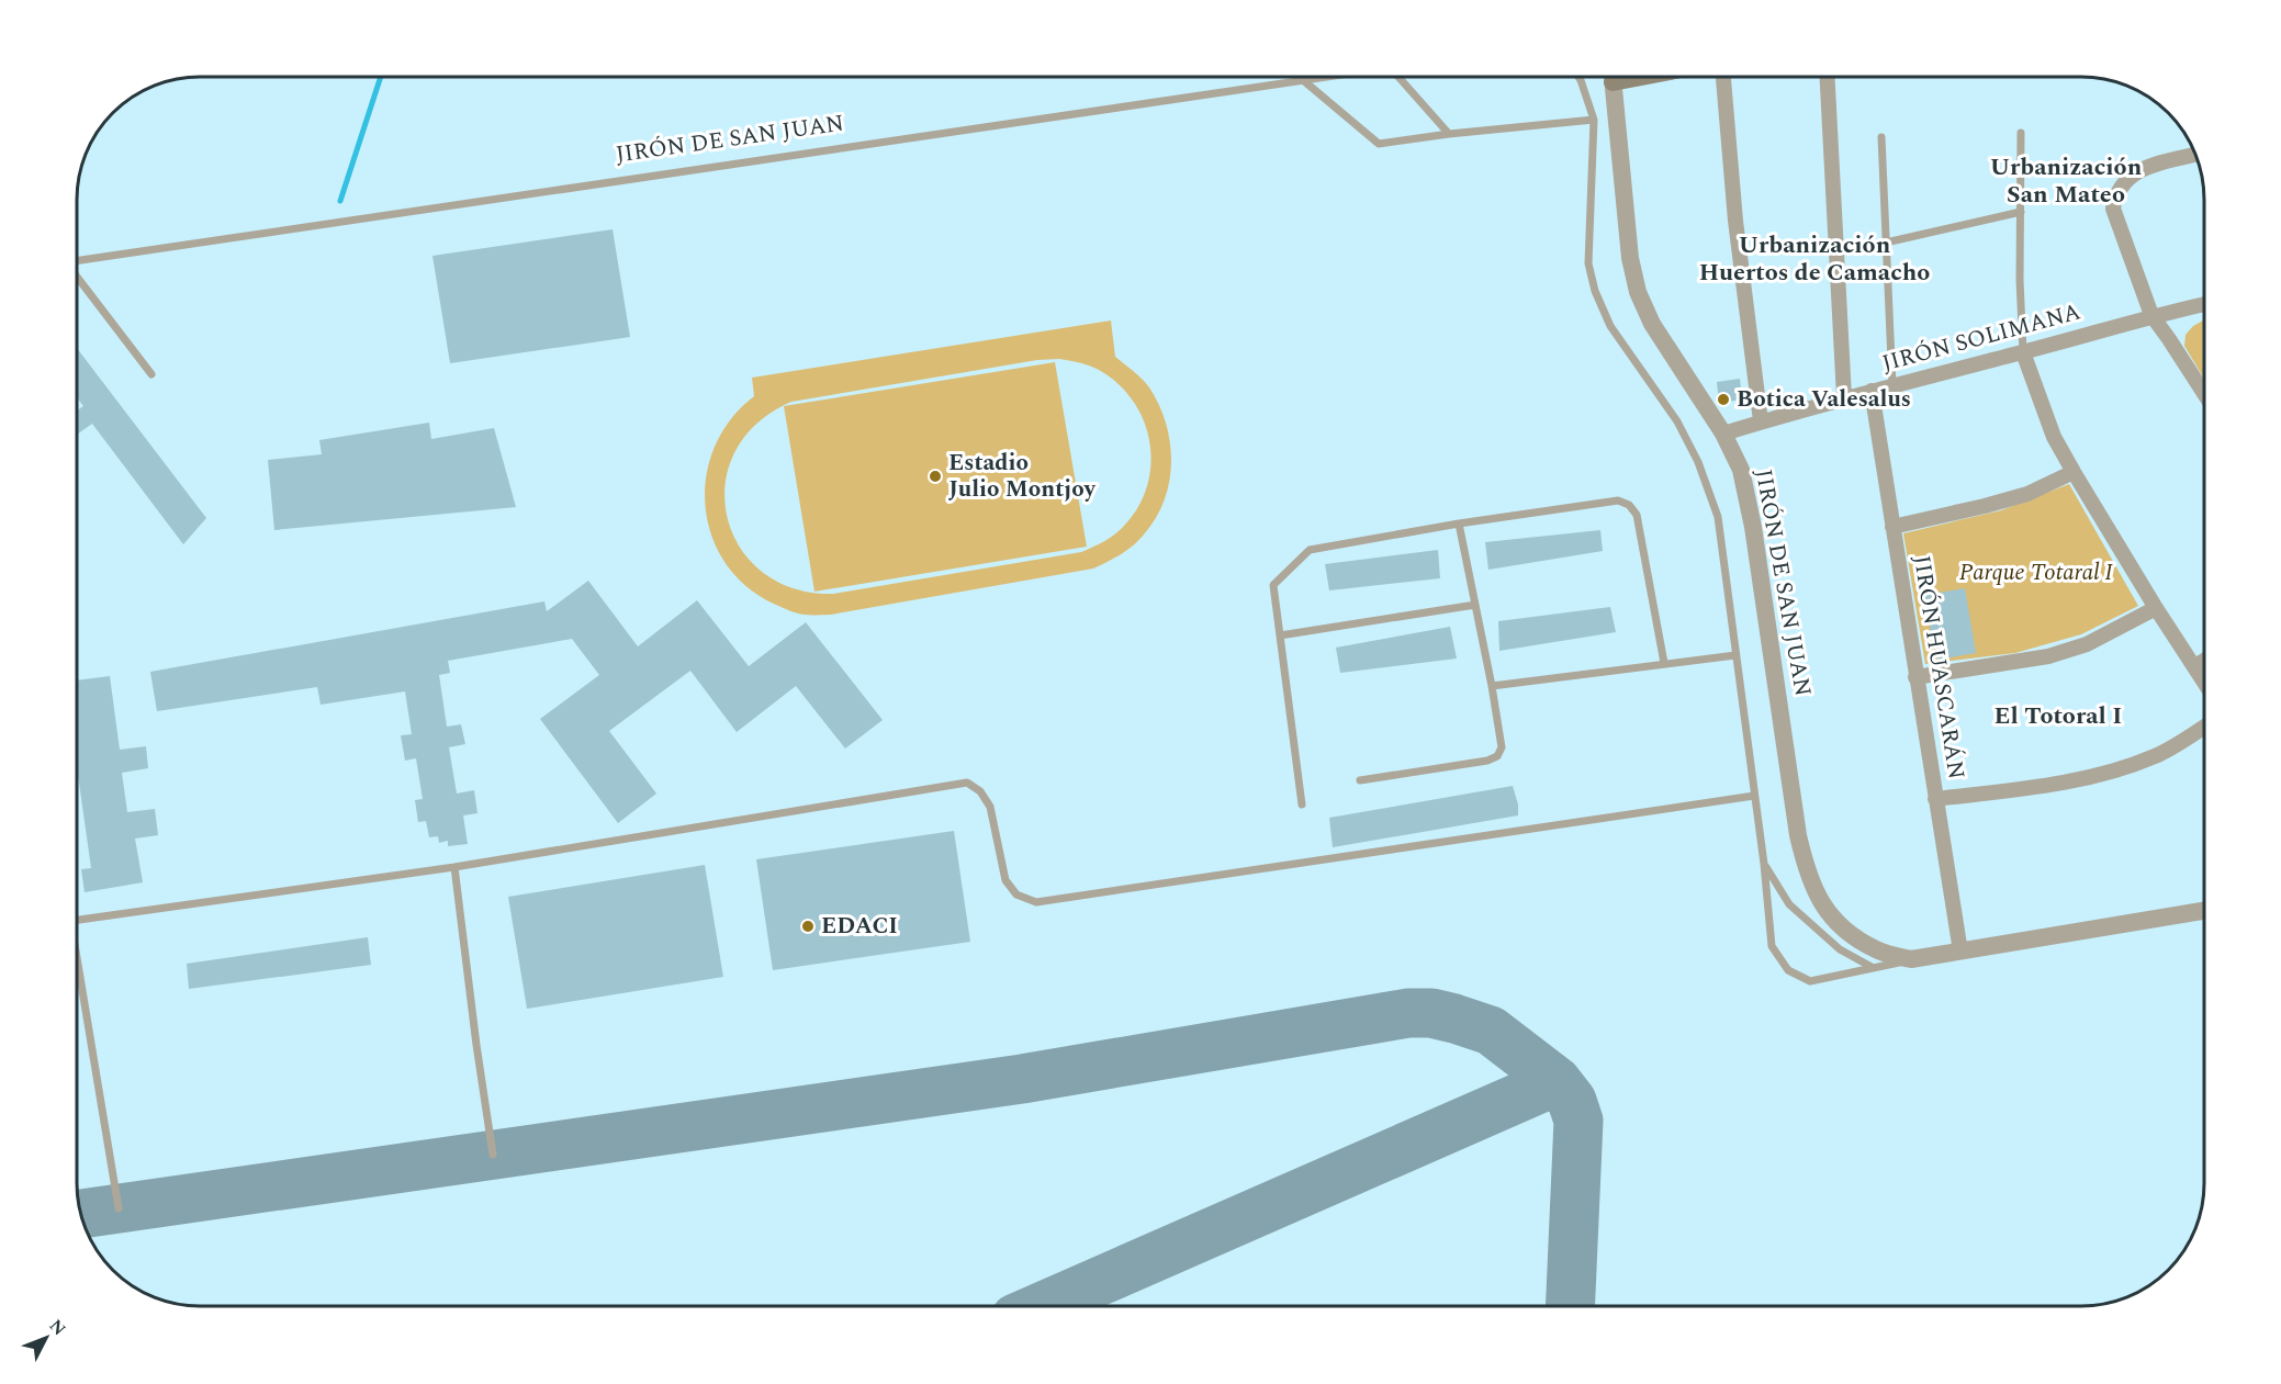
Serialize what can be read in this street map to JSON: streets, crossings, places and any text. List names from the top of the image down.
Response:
{
  "streets": {
    "street": ["JIRÓN DE SAN JUAN", "JIRÓN SOLIMANA", "JIRÓN HUASCARÁN"]
  },
  "crossings": [
    ["JIRÓN DE SAN JUAN", "JIRÓN SOLIMANA"],
    ["JIRÓN SOLIMANA", "JIRÓN HUASCARÁN"]
  ],
  "districts": ["Urbanización San Mateo", "Urbanización Huertos de Camacho", "El Totoral I"],
  "parks": ["Parque Totaral I"],
  "places": ["Botica Valesalus", "Estadio Julio Montjoy", "EDACI"],
  "north": "top right"
}
